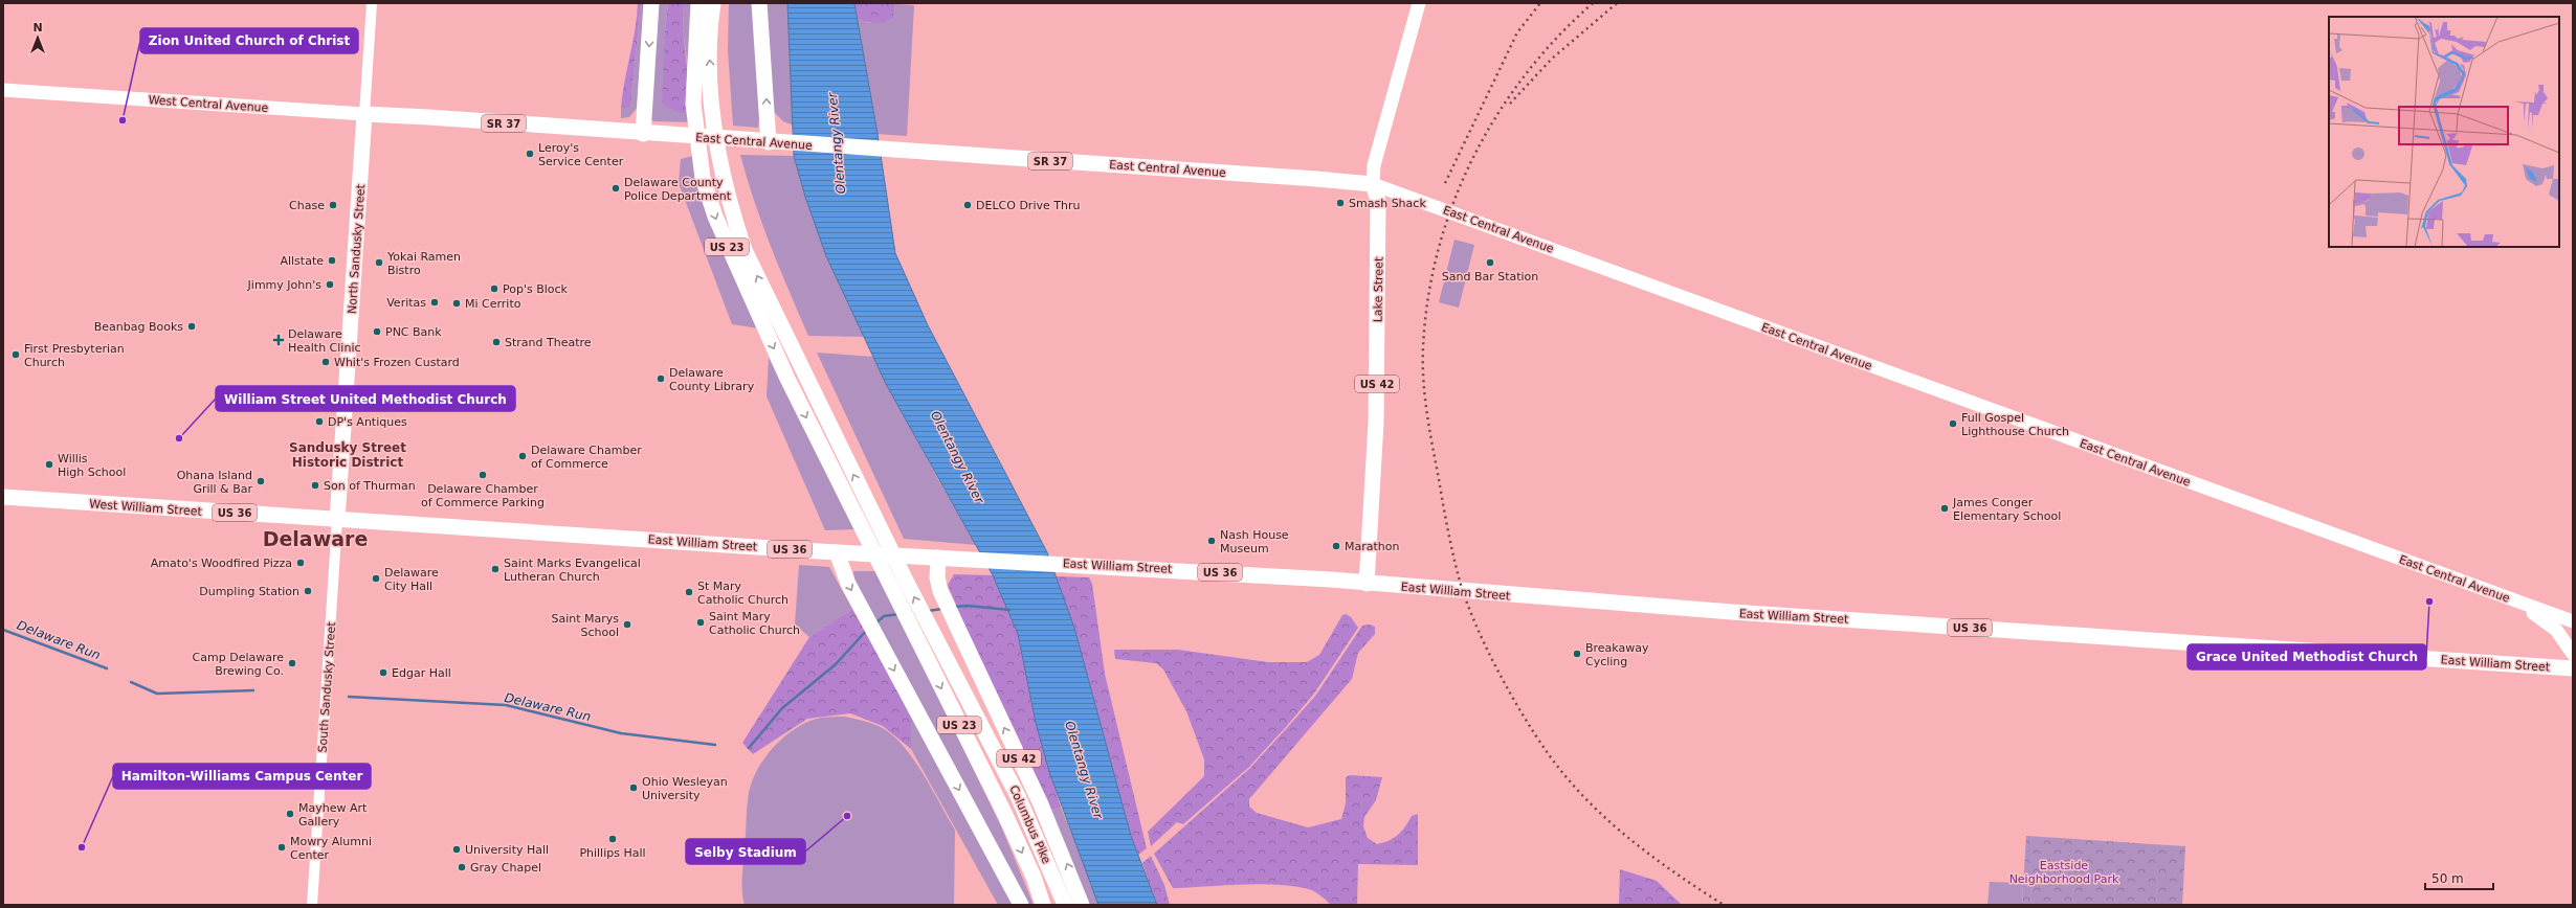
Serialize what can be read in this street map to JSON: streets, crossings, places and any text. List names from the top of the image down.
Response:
{
  "streets": {
    "highway": [
      "SR 37",
      "East Central Avenue",
      "US 23",
      "North Sandusky Street",
      "Lake Street",
      "US 42",
      "West William Street",
      "US 36",
      "East William Street",
      "Columbus Pike"
    ],
    "main road": ["West Central Avenue"],
    "street": ["South Sandusky Street"]
  },
  "crossings": [
    ["West Central Avenue", "East Central Avenue"],
    ["West Central Avenue", "North Sandusky Street"],
    ["SR 37", "East Central Avenue"],
    ["East Central Avenue", "North Sandusky Street"],
    ["East Central Avenue", "Lake Street"],
    ["North Sandusky Street", "West William Street"],
    ["North Sandusky Street", "East William Street"],
    ["North Sandusky Street", "South Sandusky Street"],
    ["Lake Street", "East William Street"],
    ["US 42", "East William Street"],
    ["West William Street", "East William Street"],
    ["West William Street", "South Sandusky Street"],
    ["East William Street", "South Sandusky Street"]
  ],
  "districts": ["Sandusky Street Historic District", "Delaware"],
  "water": ["Olentangy River", "Delaware Run"],
  "parks": ["Eastside Neighborhood Park"],
  "places": {
    "other": [
      "Zion United Church of Christ",
      "Leroy's Service Center",
      "Delaware County Police Department",
      "Smash Shack",
      "Chase",
      "DELCO Drive Thru",
      "Allstate",
      "Yokai Ramen Bistro",
      "Sand Bar Station",
      "Jimmy John's",
      "Pop's Block",
      "Veritas",
      "Mi Cerrito",
      "Beanbag Books",
      "PNC Bank",
      "Strand Theatre",
      "First Presbyterian Church",
      "Whit's Frozen Custard",
      "Delaware County Library",
      "DP's Antiques",
      "Full Gospel Lighthouse Church",
      "William Street United Methodist Church",
      "Delaware Chamber of Commerce",
      "Willis High School",
      "Delaware Chamber of Commerce Parking",
      "Ohana Island Grill & Bar",
      "Son of Thurman",
      "James Conger Elementary School",
      "Nash House Museum",
      "Marathon",
      "Amato's Woodfired Pizza",
      "Saint Marks Evangelical Lutheran Church",
      "Delaware City Hall",
      "Dumpling Station",
      "St Mary Catholic Church",
      "Grace United Methodist Church",
      "Saint Mary Catholic Church",
      "Saint Marys School",
      "Breakaway Cycling",
      "Camp Delaware Brewing Co.",
      "Edgar Hall",
      "Ohio Wesleyan University",
      "Mayhew Art Gallery",
      "Selby Stadium",
      "Phillips Hall",
      "Hamilton-Williams Campus Center",
      "Mowry Alumni Center",
      "University Hall",
      "Gray Chapel"
    ],
    "health": ["Delaware Health Clinic"]
  },
  "scale_bar": "50 m",
  "north": "top"
}
